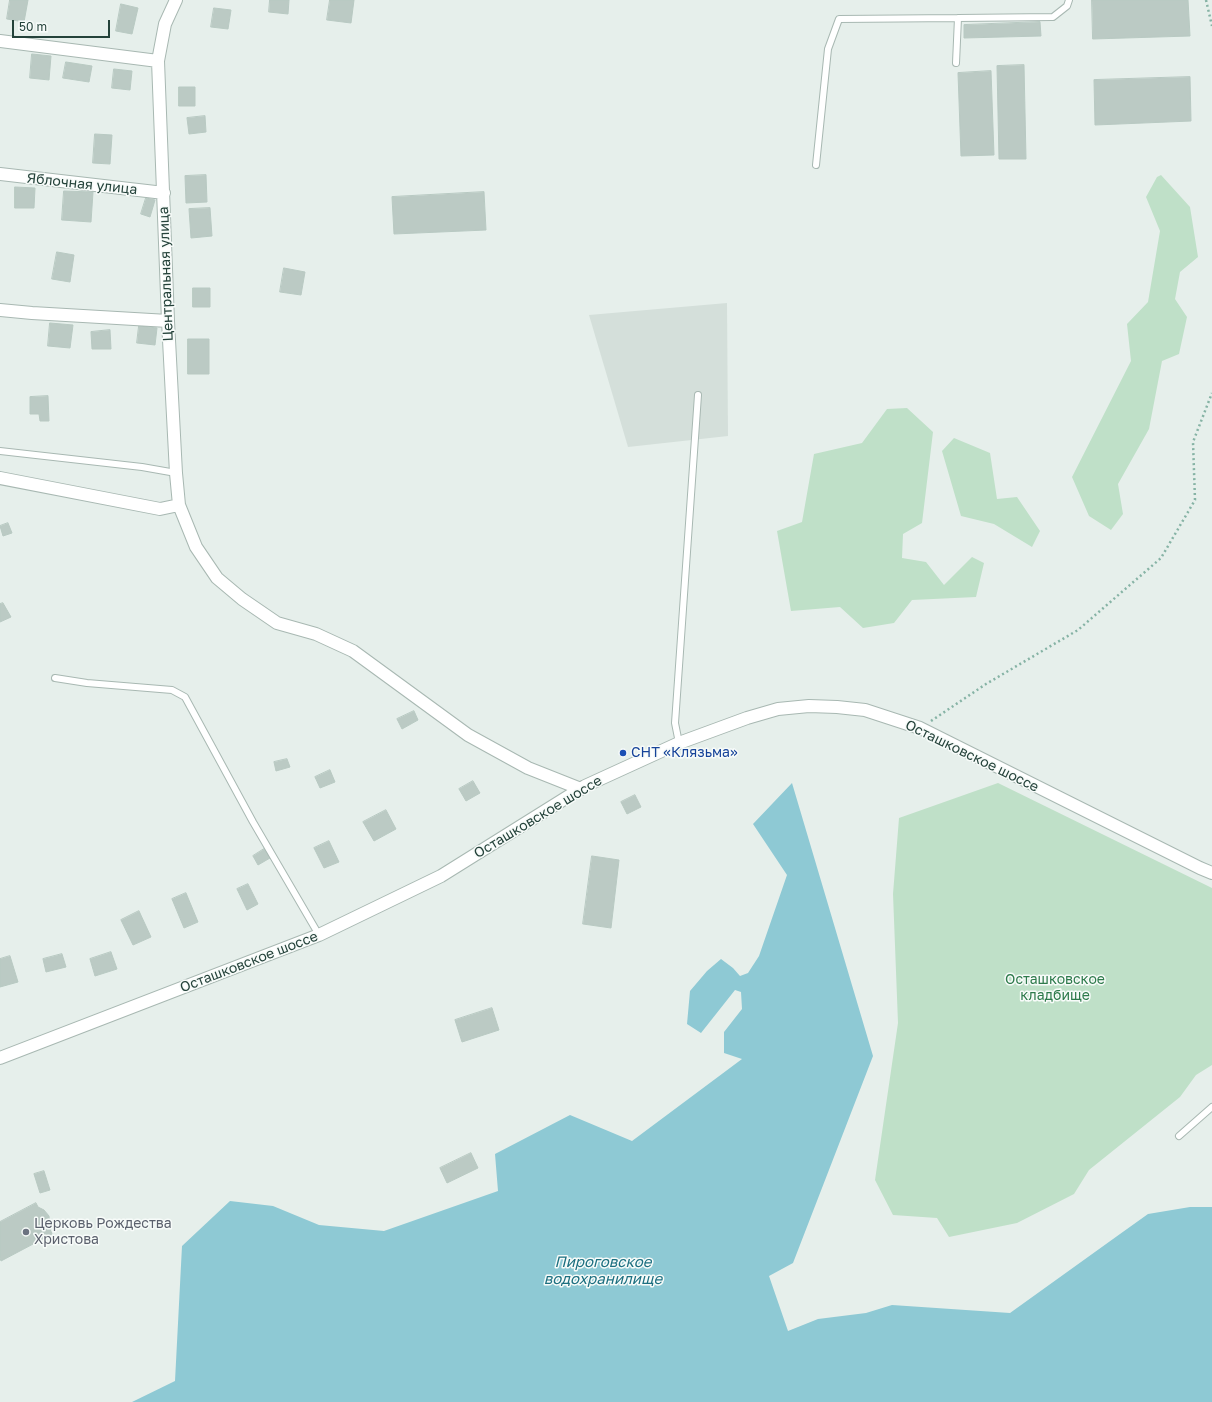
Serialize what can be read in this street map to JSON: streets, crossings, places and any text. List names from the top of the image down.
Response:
{
  "streets": {
    "street": ["Яблочная улица", "Центральная улица", "Осташковское шоссе"]
  },
  "crossings": [
    ["Яблочная улица", "Центральная улица"],
    ["Центральная улица", "Осташковское шоссе"]
  ],
  "water": ["Пироговское водохранилище"],
  "parks": ["Осташковское кладбище"],
  "places": ["СНТ «Клязьма»", "Церковь Рождества Христова"],
  "scale_bar": "50 m"
}
